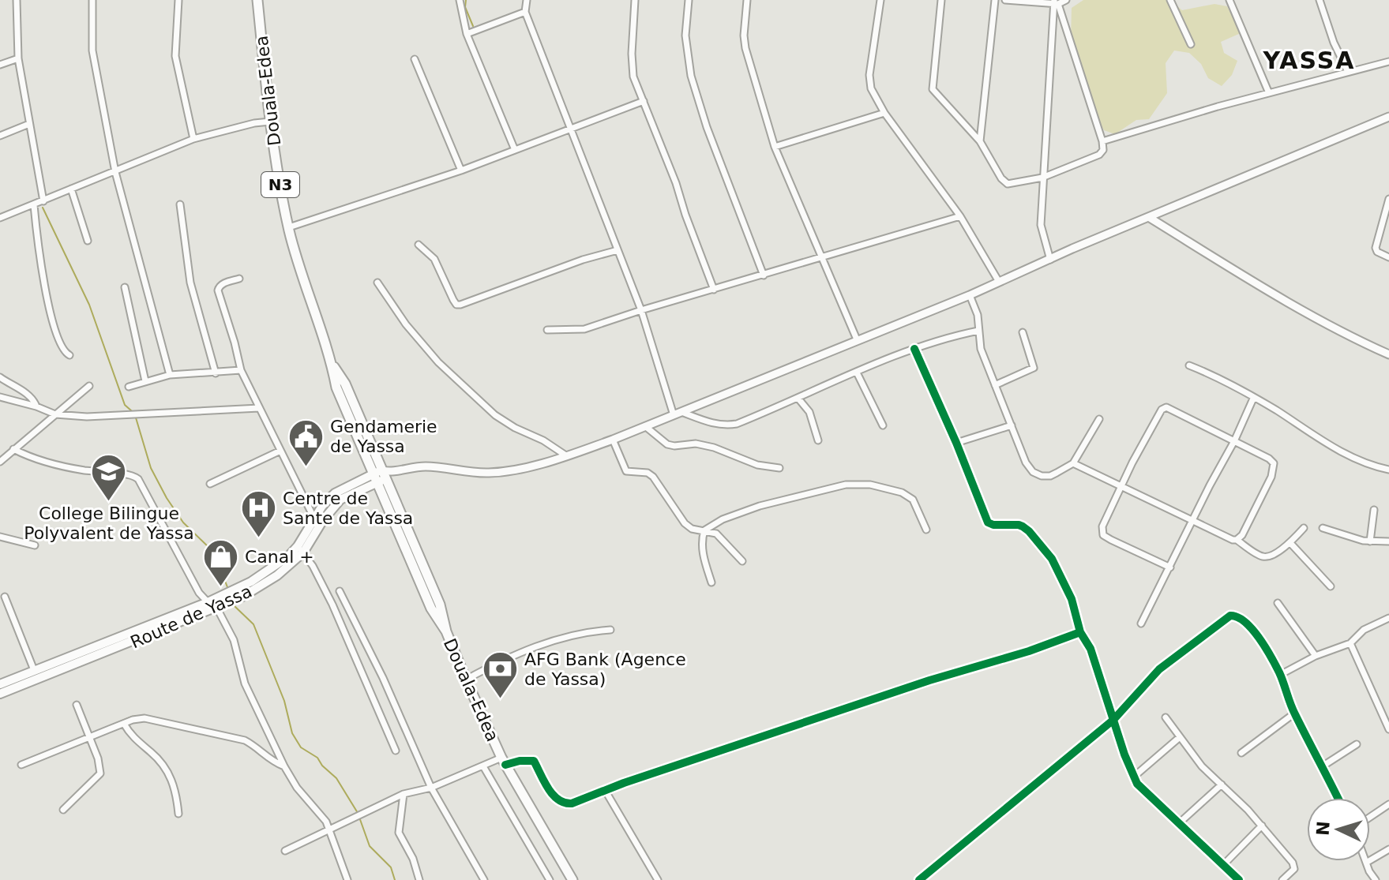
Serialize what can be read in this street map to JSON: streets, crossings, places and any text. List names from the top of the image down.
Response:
{
  "streets": {
    "highway": ["Douala-Edea", "N3"],
    "main road": ["Route de Yassa"]
  },
  "crossings": [
    ["Douala-Edea", "Route de Yassa"]
  ],
  "districts": ["YASSA"],
  "places": {
    "public building": ["Gendamerie de Yassa"],
    "school or university": ["College Bilingue Polyvalent de Yassa"],
    "hospital": ["Centre de Sante de Yassa"],
    "shop": ["Canal +"],
    "bank": ["AFG Bank (Agence de Yassa)"]
  },
  "north": "left"
}
